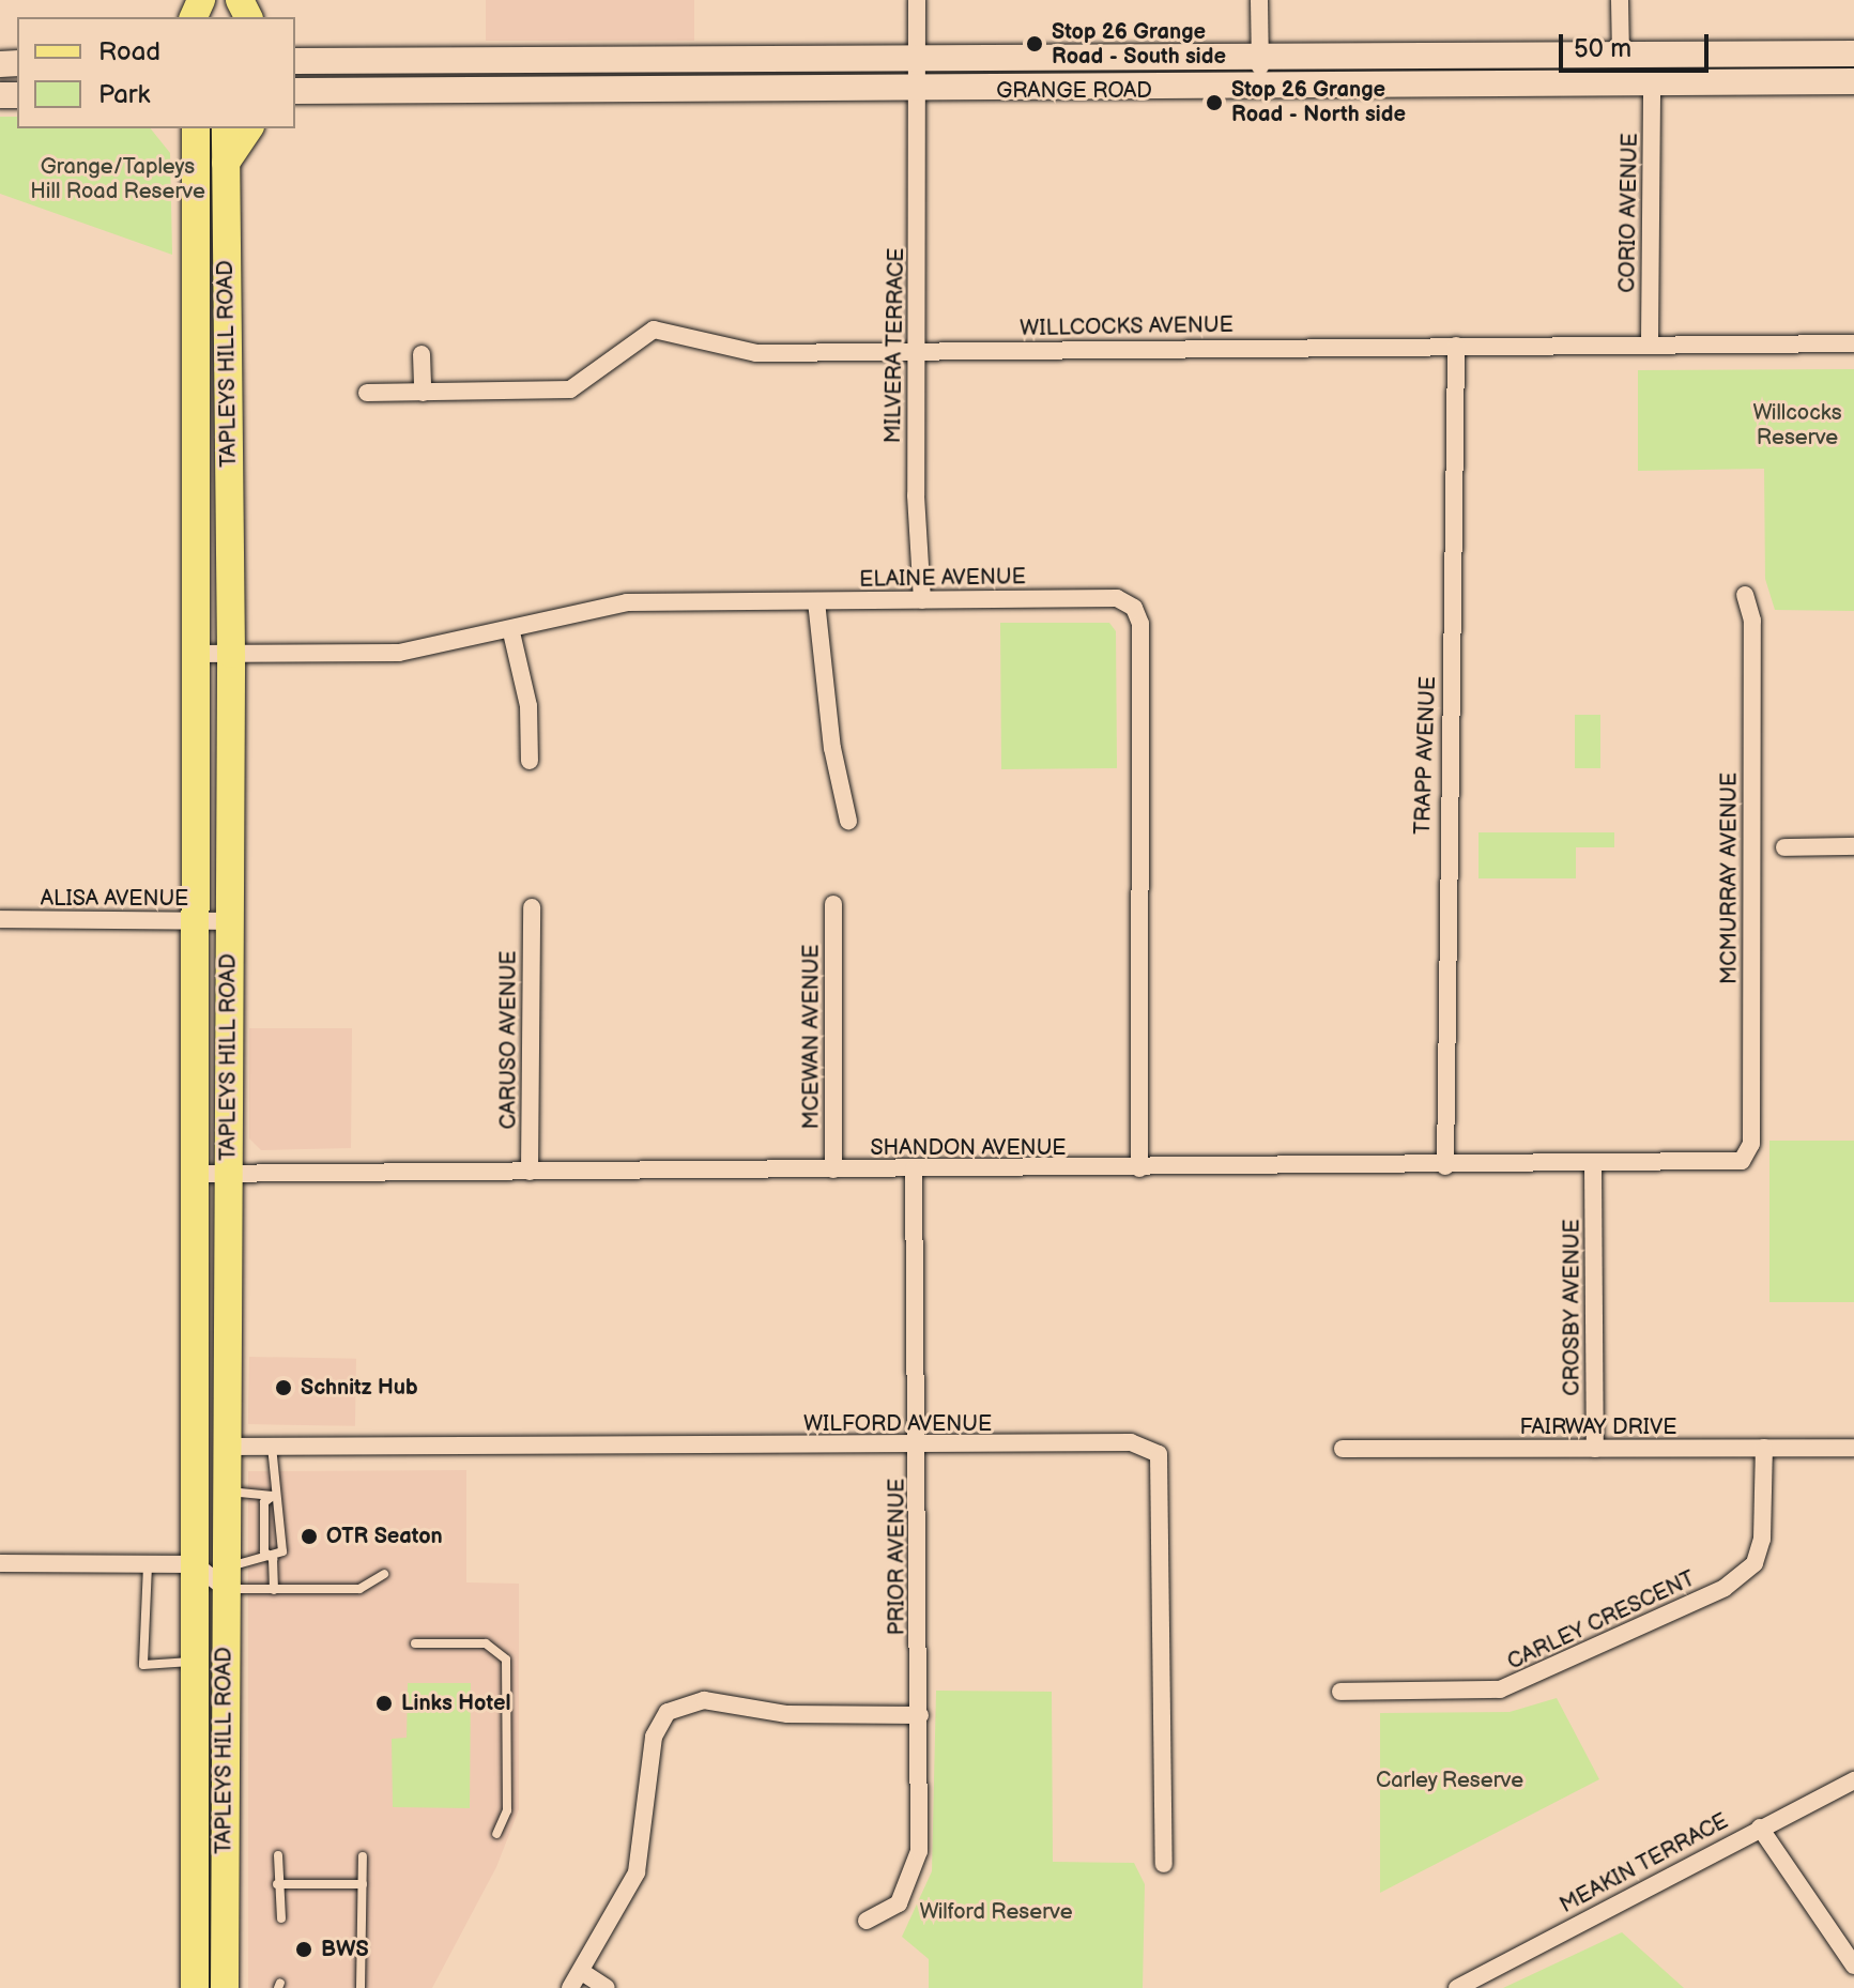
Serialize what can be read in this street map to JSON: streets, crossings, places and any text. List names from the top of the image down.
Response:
{
  "streets": {
    "main road": ["GRANGE ROAD", "TAPLEYS HILL ROAD"],
    "street": [
      "CORIO AVENUE",
      "WILLCOCKS AVENUE",
      "MILVERA TERRACE",
      "ELAINE AVENUE",
      "TRAPP AVENUE",
      "MCMURRAY AVENUE",
      "ALISA AVENUE",
      "MCEWAN AVENUE",
      "CARUSO AVENUE",
      "SHANDON AVENUE",
      "CROSBY AVENUE",
      "WILFORD AVENUE",
      "FAIRWAY DRIVE",
      "PRIOR AVENUE",
      "CARLEY CRESCENT",
      "MEAKIN TERRACE"
    ]
  },
  "crossings": [
    ["GRANGE ROAD", "CORIO AVENUE"],
    ["GRANGE ROAD", "MILVERA TERRACE"],
    ["CORIO AVENUE", "WILLCOCKS AVENUE"],
    ["WILLCOCKS AVENUE", "MILVERA TERRACE"],
    ["WILLCOCKS AVENUE", "TRAPP AVENUE"],
    ["MILVERA TERRACE", "ELAINE AVENUE"],
    ["TAPLEYS HILL ROAD", "ELAINE AVENUE"],
    ["TAPLEYS HILL ROAD", "ALISA AVENUE"],
    ["TAPLEYS HILL ROAD", "SHANDON AVENUE"],
    ["TAPLEYS HILL ROAD", "WILFORD AVENUE"],
    ["ELAINE AVENUE", "SHANDON AVENUE"],
    ["TRAPP AVENUE", "SHANDON AVENUE"],
    ["MCMURRAY AVENUE", "SHANDON AVENUE"],
    ["MCEWAN AVENUE", "SHANDON AVENUE"],
    ["CARUSO AVENUE", "SHANDON AVENUE"],
    ["SHANDON AVENUE", "CROSBY AVENUE"],
    ["SHANDON AVENUE", "PRIOR AVENUE"],
    ["CROSBY AVENUE", "FAIRWAY DRIVE"],
    ["WILFORD AVENUE", "PRIOR AVENUE"],
    ["FAIRWAY DRIVE", "CARLEY CRESCENT"]
  ],
  "parks": [
    "Grange/Tapleys Hill Road Reserve",
    "Willcocks Reserve",
    "Carley Reserve",
    "Wilford Reserve"
  ],
  "places": [
    "Stop 26 Grange Road - South side",
    "Stop 26 Grange Road - North side",
    "Schnitz Hub",
    "OTR Seaton",
    "Links Hotel",
    "BWS"
  ],
  "legend": ["Road", "Park"],
  "scale_bar": "50 m"
}
